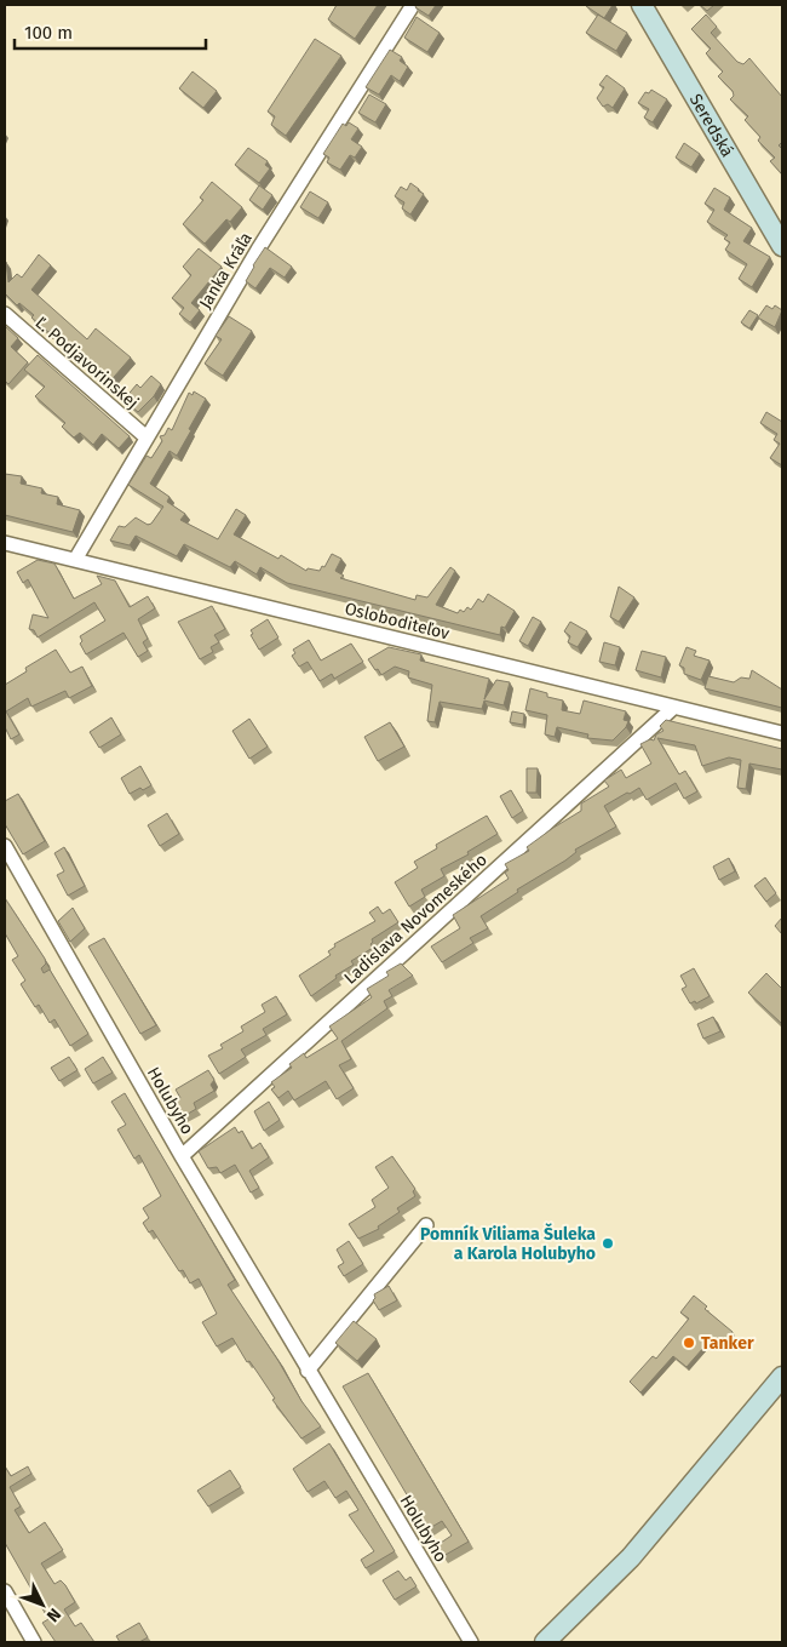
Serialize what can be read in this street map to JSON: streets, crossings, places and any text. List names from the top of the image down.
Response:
{
  "streets": {
    "main road": ["Seredská"],
    "street": [
      "Janka Kráľa",
      "Ľ. Podjavorinskej",
      "Osloboditeľov",
      "Ladislava Novomeského",
      "Holubyho"
    ]
  },
  "crossings": [
    ["Janka Kráľa", "Ľ. Podjavorinskej"],
    ["Janka Kráľa", "Osloboditeľov"],
    ["Osloboditeľov", "Ladislava Novomeského"],
    ["Ladislava Novomeského", "Holubyho"]
  ],
  "places": ["Pomník Viliama Šuleka a Karola Holubyho", "Tanker"],
  "scale_bar": "100 m",
  "north": "bottom right"
}
